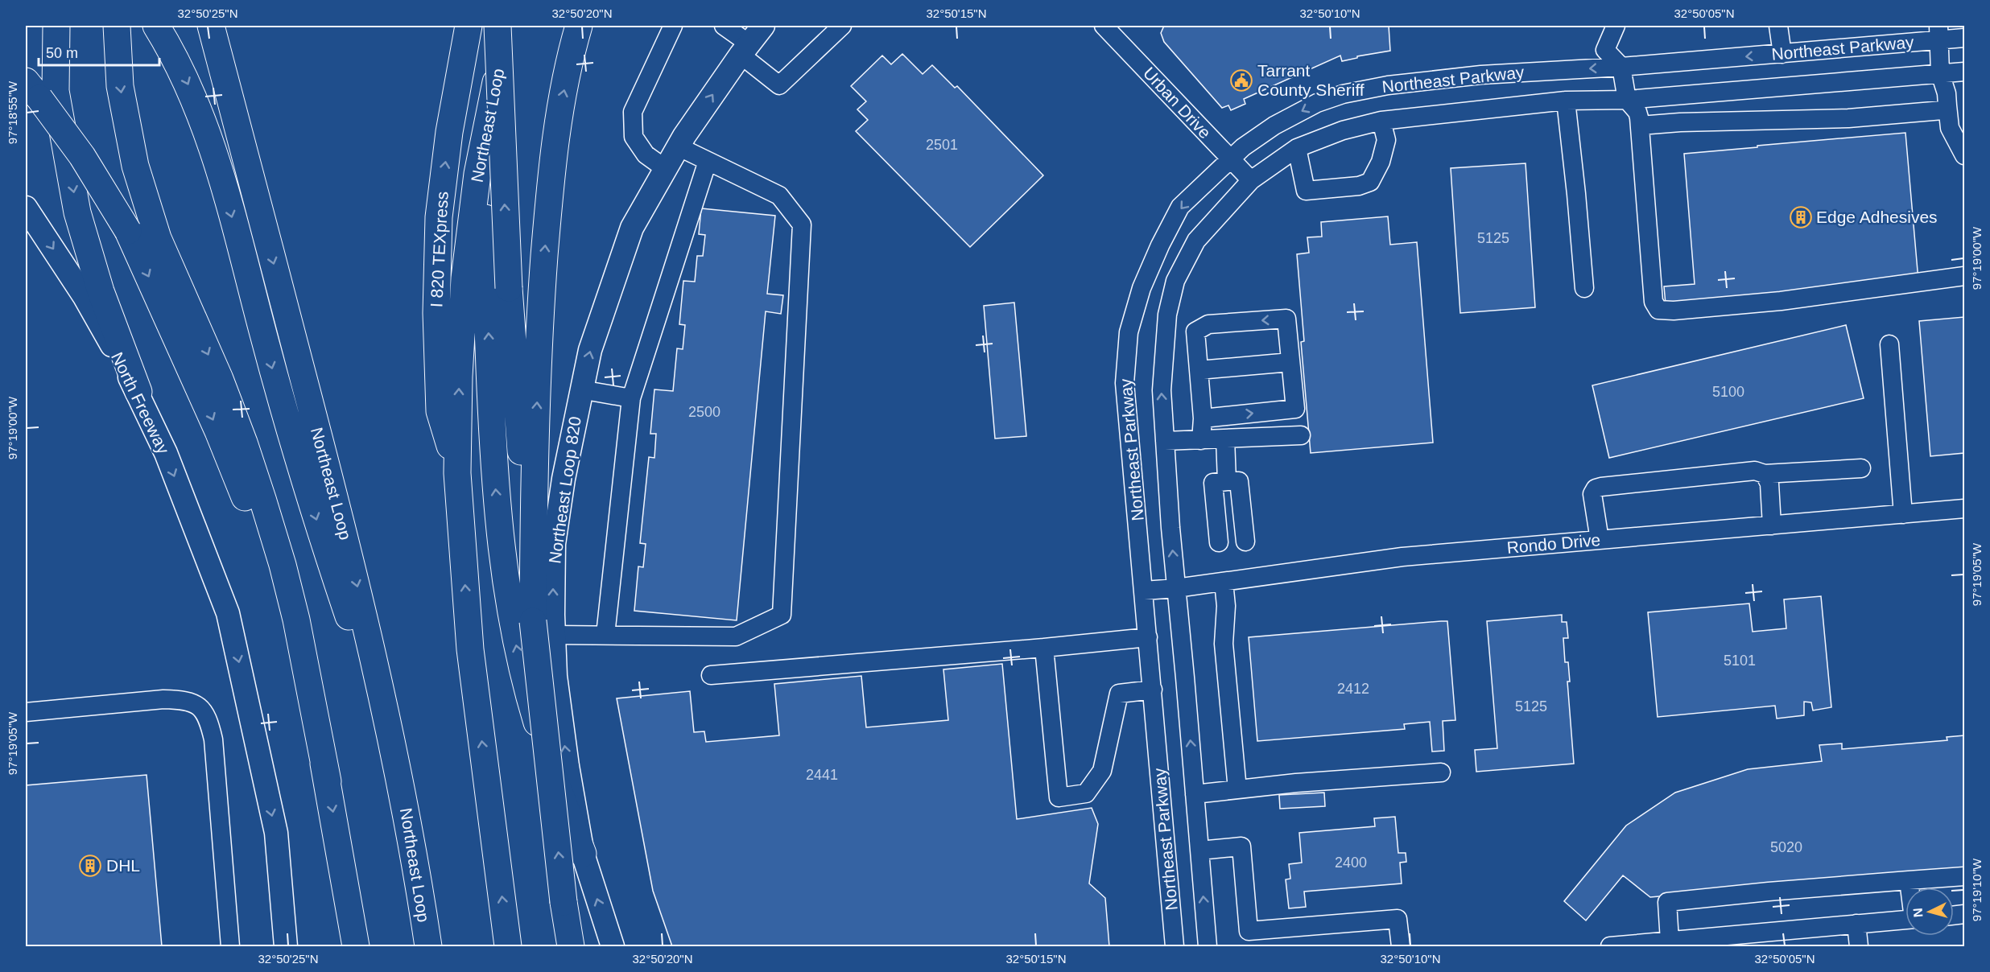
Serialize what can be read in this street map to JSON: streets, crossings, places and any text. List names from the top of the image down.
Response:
{
  "streets": {
    "highway": ["Northeast Loop", "I 820 TEXpress"],
    "main road": ["North Freeway", "Northeast Loop 820"],
    "street": ["Northeast Parkway", "Urban Drive", "Rondo Drive"]
  },
  "crossings": [
    ["Northeast Parkway", "Urban Drive"],
    ["Northeast Parkway", "Rondo Drive"],
    ["Northeast Loop", "I 820 TEXpress"]
  ],
  "one_way": ["North Freeway", "Northeast Loop 820"],
  "places": {
    "public building": ["Tarrant County Sheriff"],
    "building": ["Edge Adhesives", "DHL"]
  },
  "house_numbers": [
    "2501",
    "5125",
    "5100",
    "2500",
    "5101",
    "2412",
    "5125",
    "2441",
    "5020",
    "2400"
  ],
  "scale_bar": "50 m",
  "north": "left",
  "coordinates": [
    "32°50'25\"N",
    "32°50'20\"N",
    "32°50'15\"N",
    "32°50'10\"N",
    "32°50'05\"N",
    "97°18'55\"W",
    "97°19'00\"W",
    "97°19'05\"W",
    "97°19'10\"W"
  ]
}
